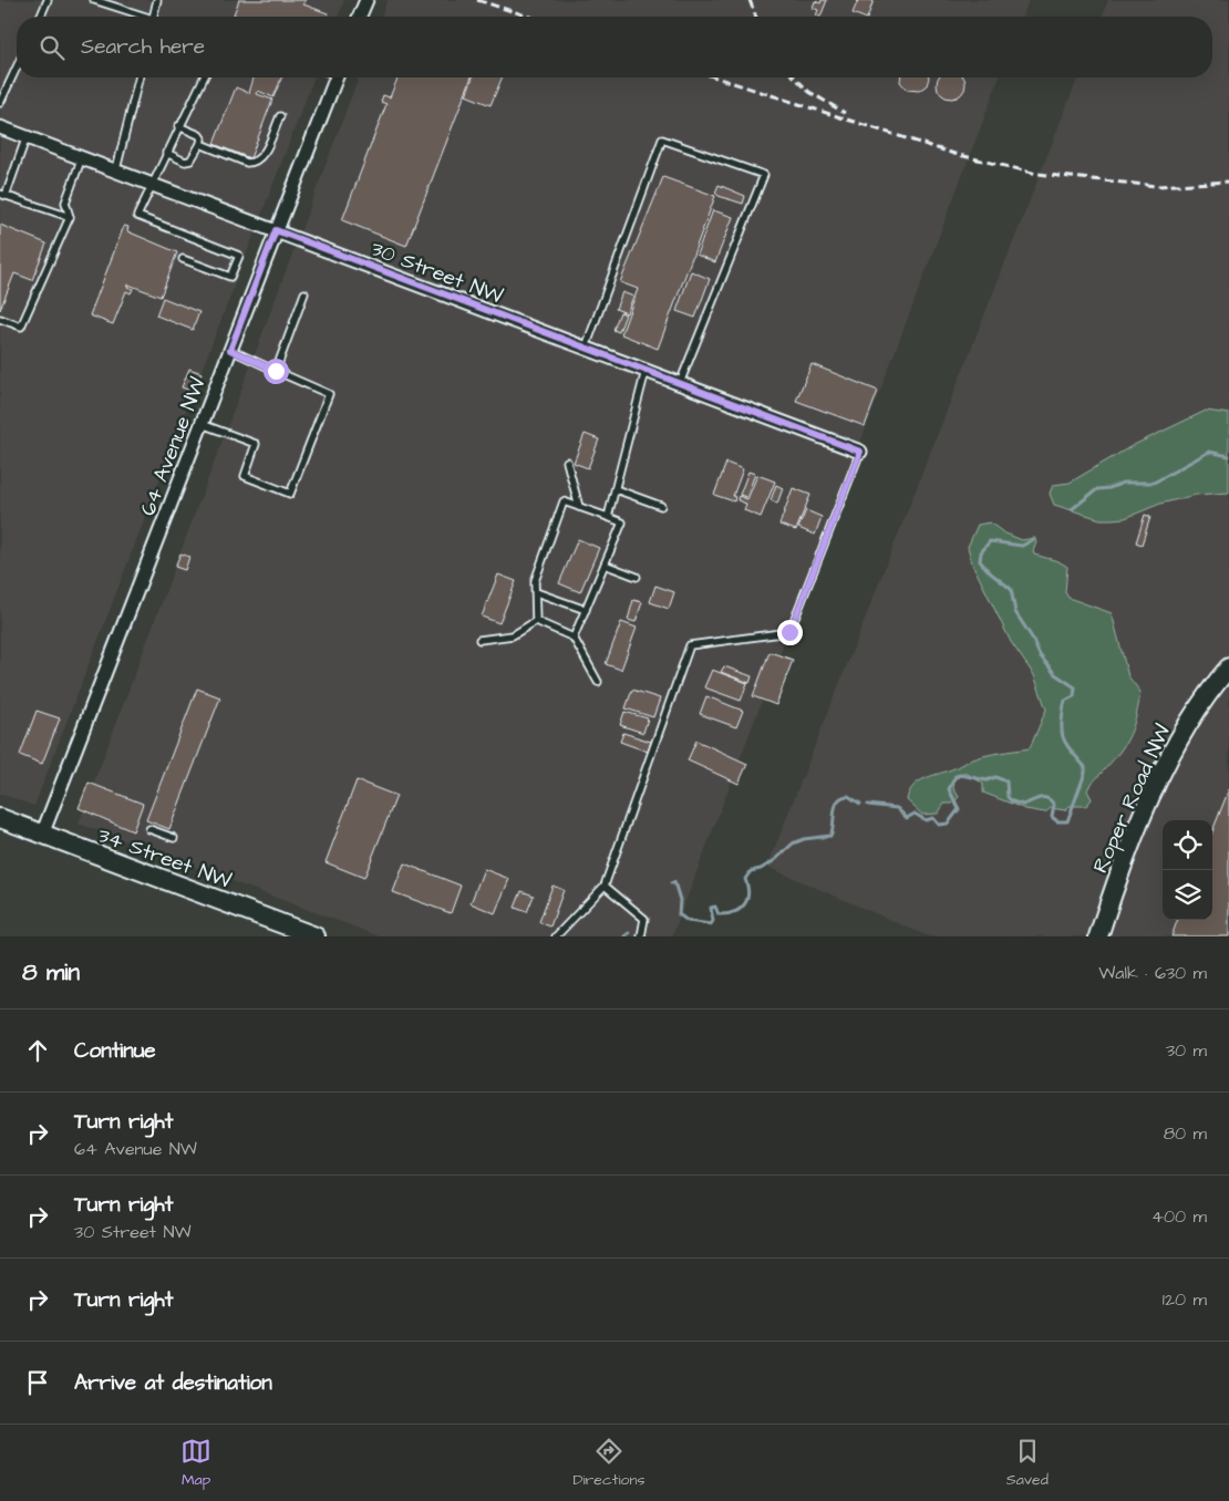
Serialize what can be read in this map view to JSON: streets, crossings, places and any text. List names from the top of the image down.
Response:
{
  "streets": {
    "street": [
      "30 Street NW",
      "64 Avenue NW",
      "Roper Road NW",
      "34 Street NW"
    ]
  },
  "crossings": [
    ["30 Street NW", "64 Avenue NW"],
    ["64 Avenue NW", "34 Street NW"]
  ],
  "page": {
    "search": "Search here",
    "heading": ["8 min", "Walk · 630 m"],
    "list": [
      ["Continue", "30 m"],
      ["Turn right", "64 Avenue NW", "80 m"],
      ["Turn right", "30 Street NW", "400 m"],
      ["Turn right", "120 m"],
      "Arrive at destination"
    ],
    "nav": ["Map", "Directions", "Saved"]
  }
}
